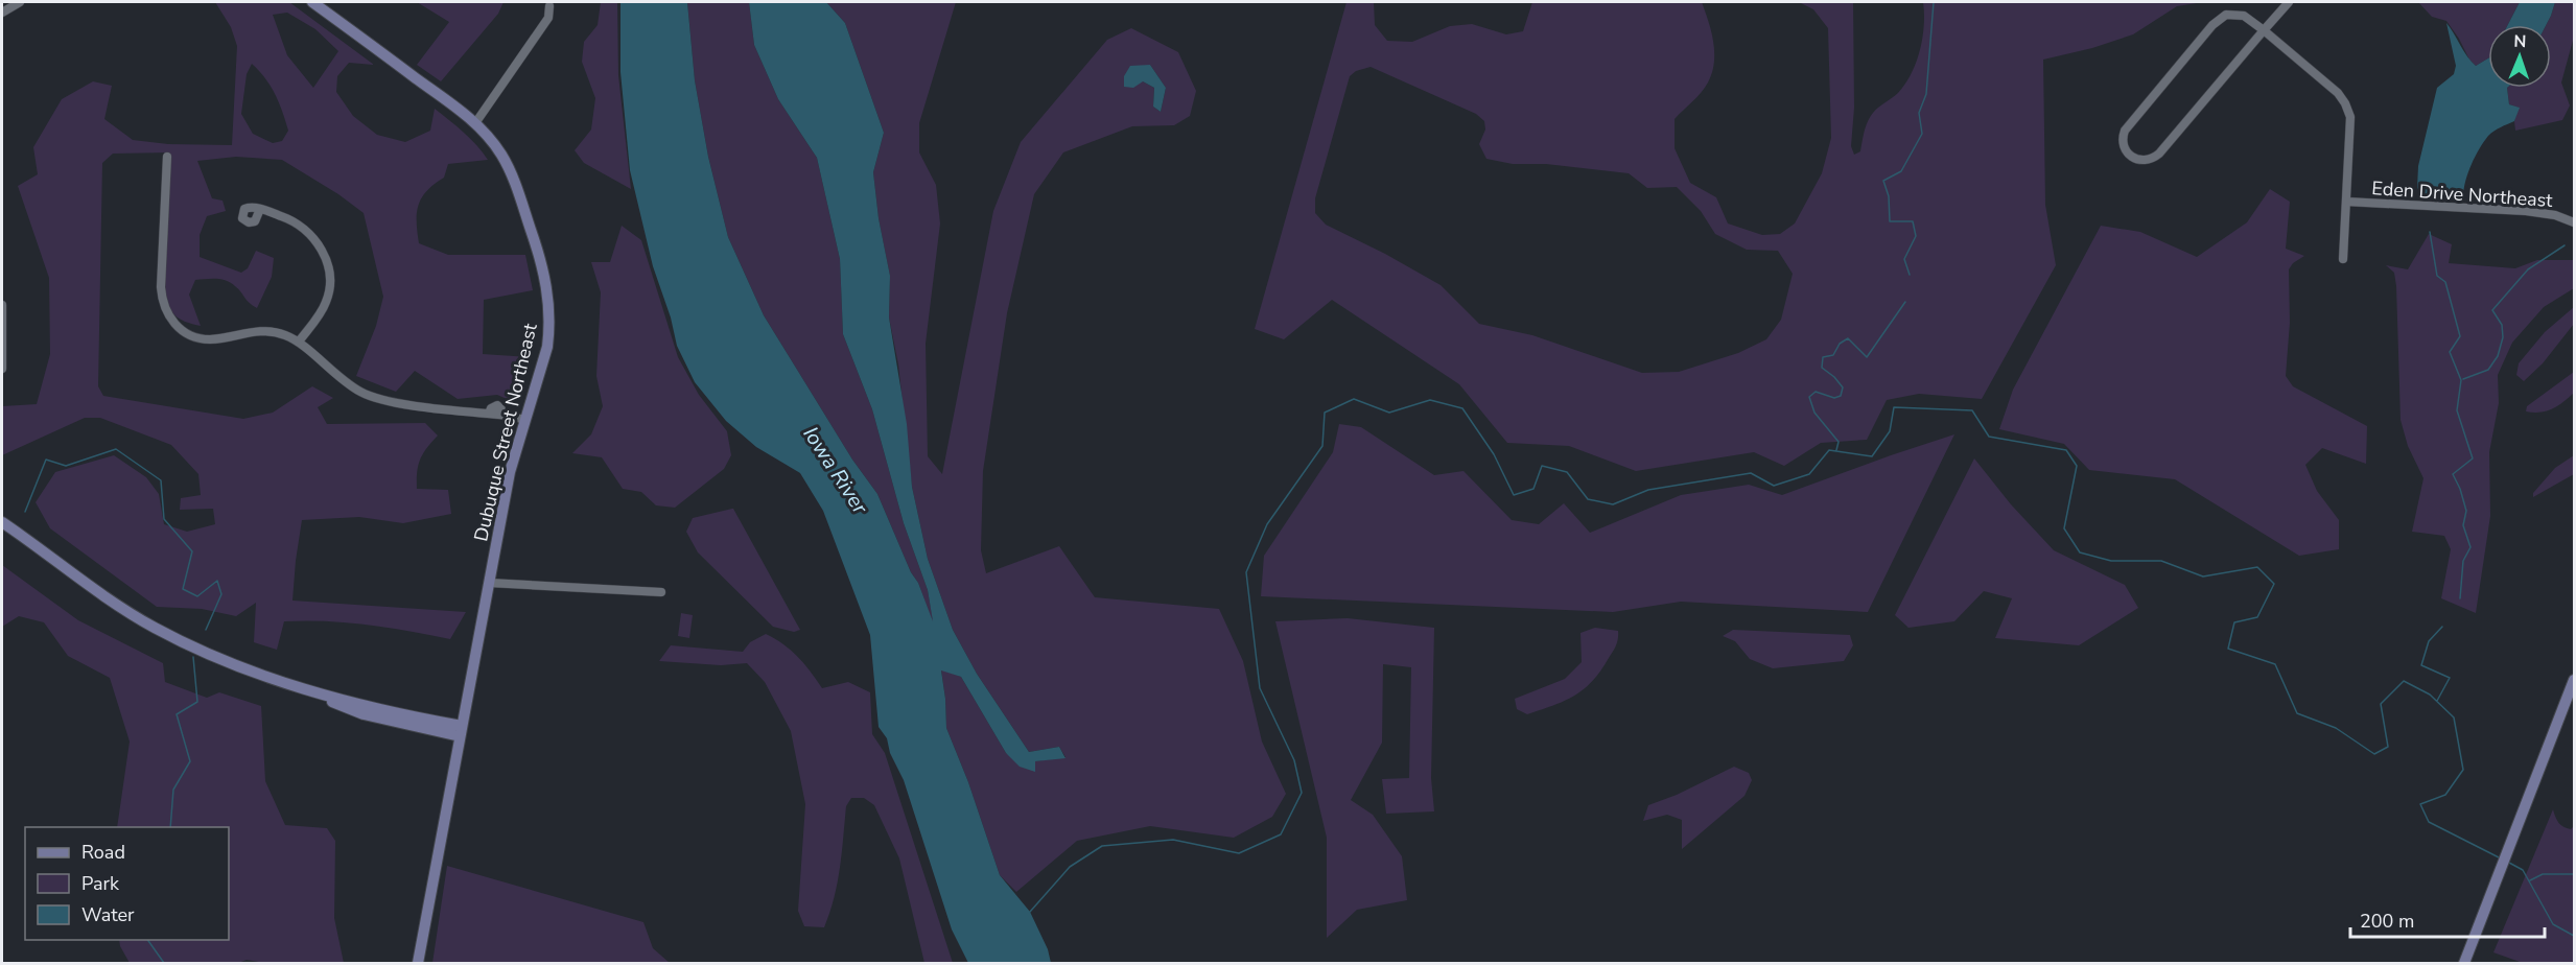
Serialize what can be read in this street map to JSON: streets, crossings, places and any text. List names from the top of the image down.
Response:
{
  "streets": {
    "main road": ["Dubuque Street Northeast"],
    "street": ["Eden Drive Northeast"]
  },
  "water": ["Iowa River"],
  "legend": ["Road", "Park", "Water"],
  "scale_bar": "200 m",
  "north": "top"
}
